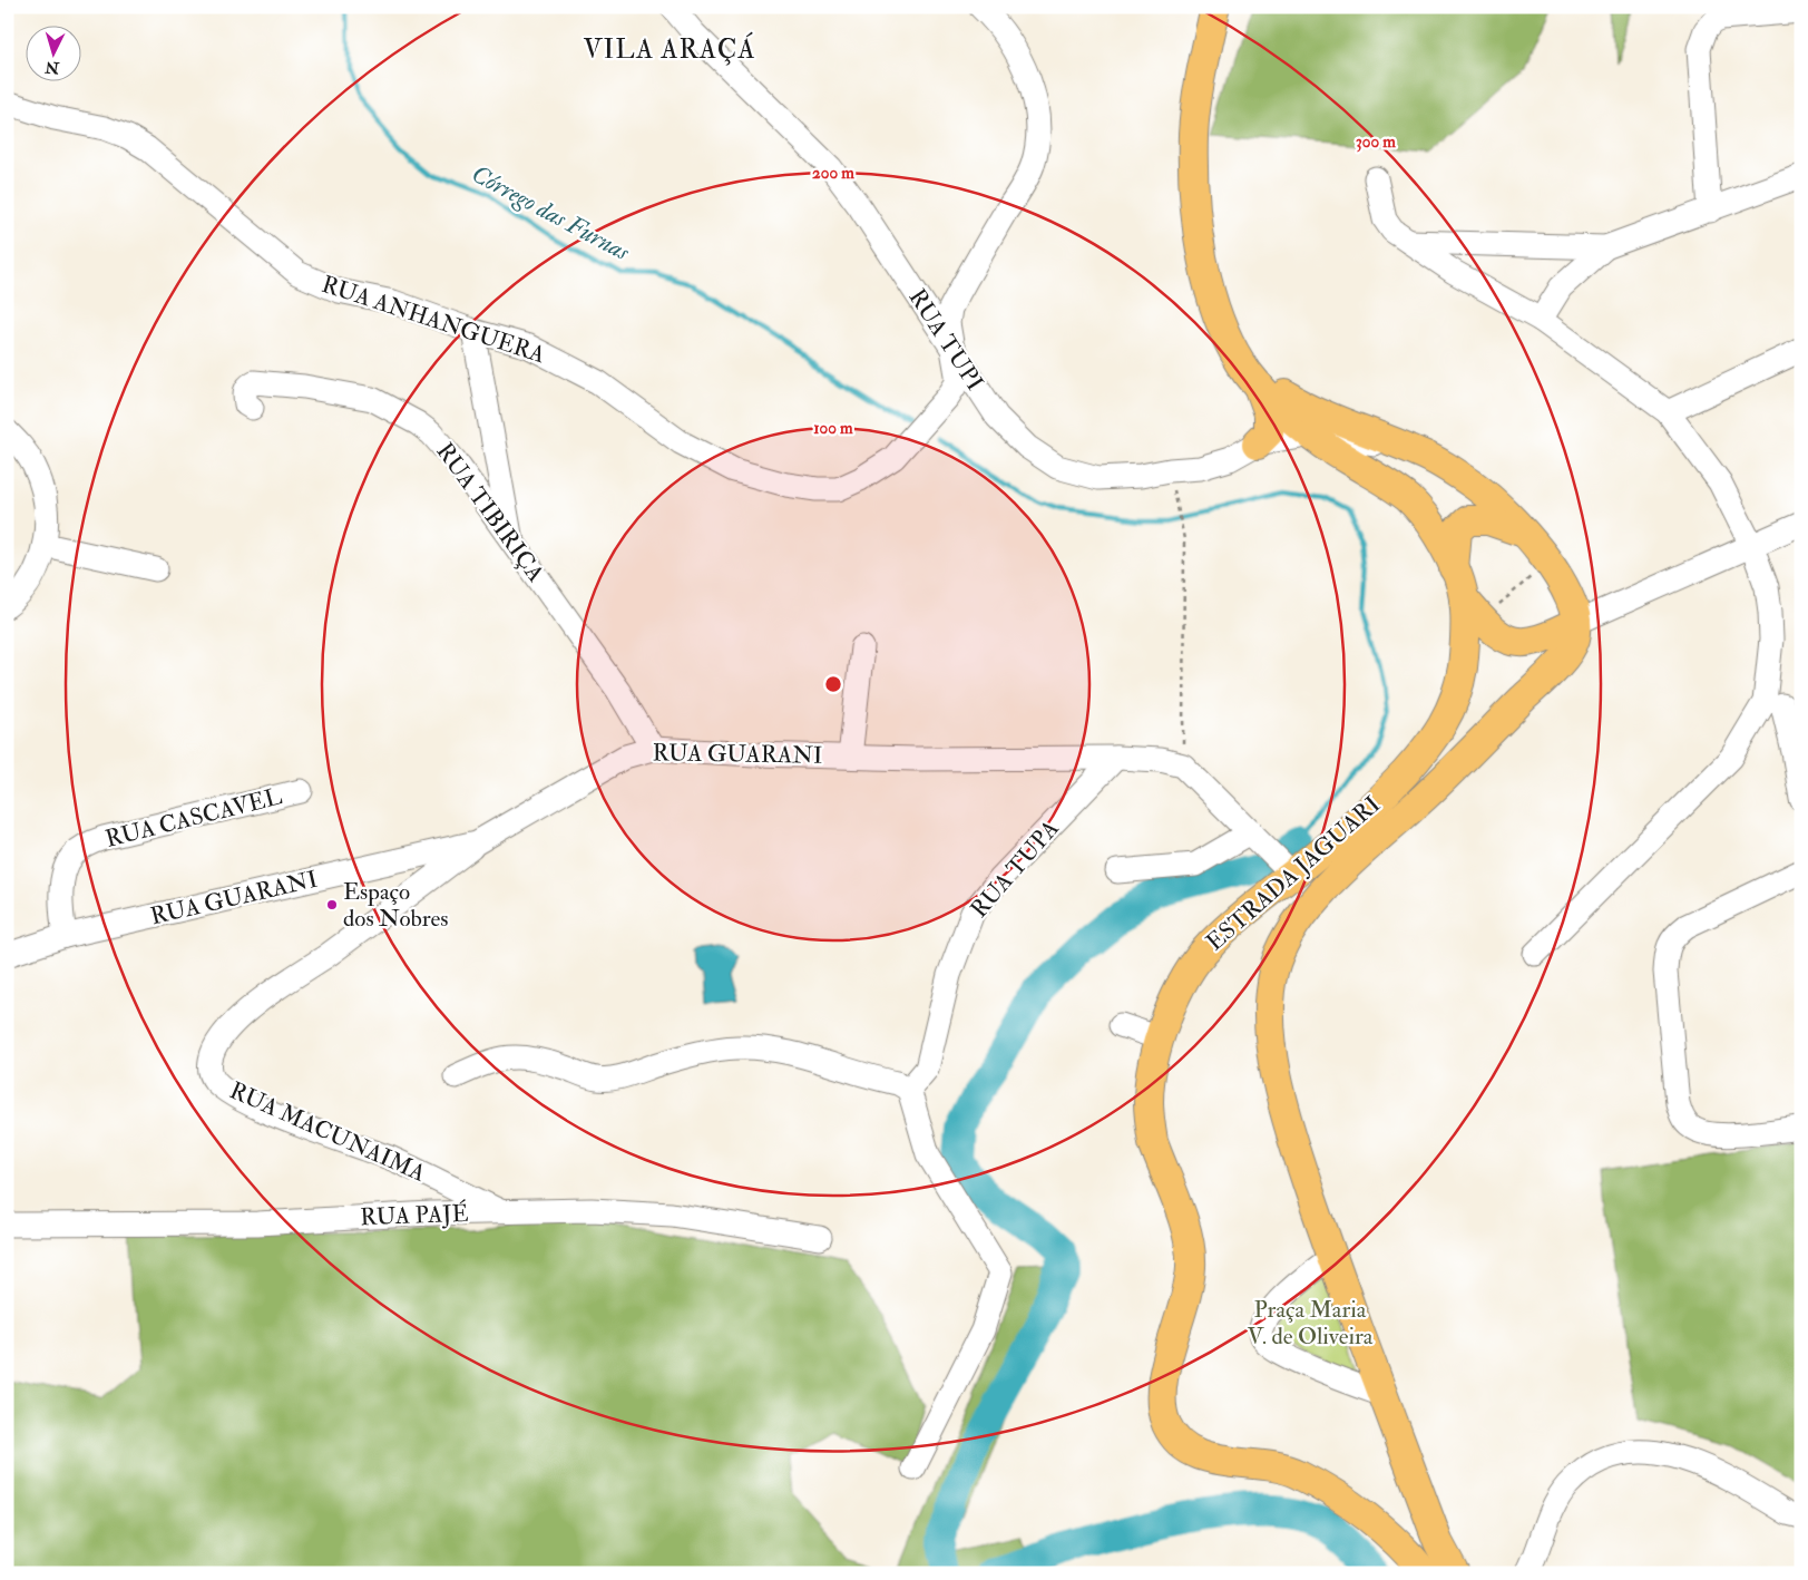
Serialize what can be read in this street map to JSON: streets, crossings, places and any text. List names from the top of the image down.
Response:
{
  "streets": {
    "main road": ["ESTRADA JAGUARI"],
    "street": [
      "RUA ANHANGUERA",
      "RUA TUPI",
      "RUA TIBIRIÇA",
      "RUA GUARANI",
      "RUA CASCAVEL",
      "RUA TUPA",
      "RUA MACUNAIMA",
      "RUA PAJÉ"
    ]
  },
  "crossings": [
    ["RUA ANHANGUERA", "RUA TUPI"],
    ["RUA TUPI", "ESTRADA JAGUARI"],
    ["RUA TIBIRIÇA", "RUA GUARANI"],
    ["RUA GUARANI", "RUA CASCAVEL"],
    ["RUA GUARANI", "RUA TUPA"],
    ["RUA GUARANI", "RUA MACUNAIMA"],
    ["RUA MACUNAIMA", "RUA PAJÉ"]
  ],
  "districts": ["VILA ARAÇÁ"],
  "water": ["Córrego das Furnas"],
  "parks": ["Praça Maria V. de Oliveira"],
  "places": ["Espaço dos Nobres"],
  "north": "bottom",
  "rings": ["300 m", "200 m", "100 m"]
}
